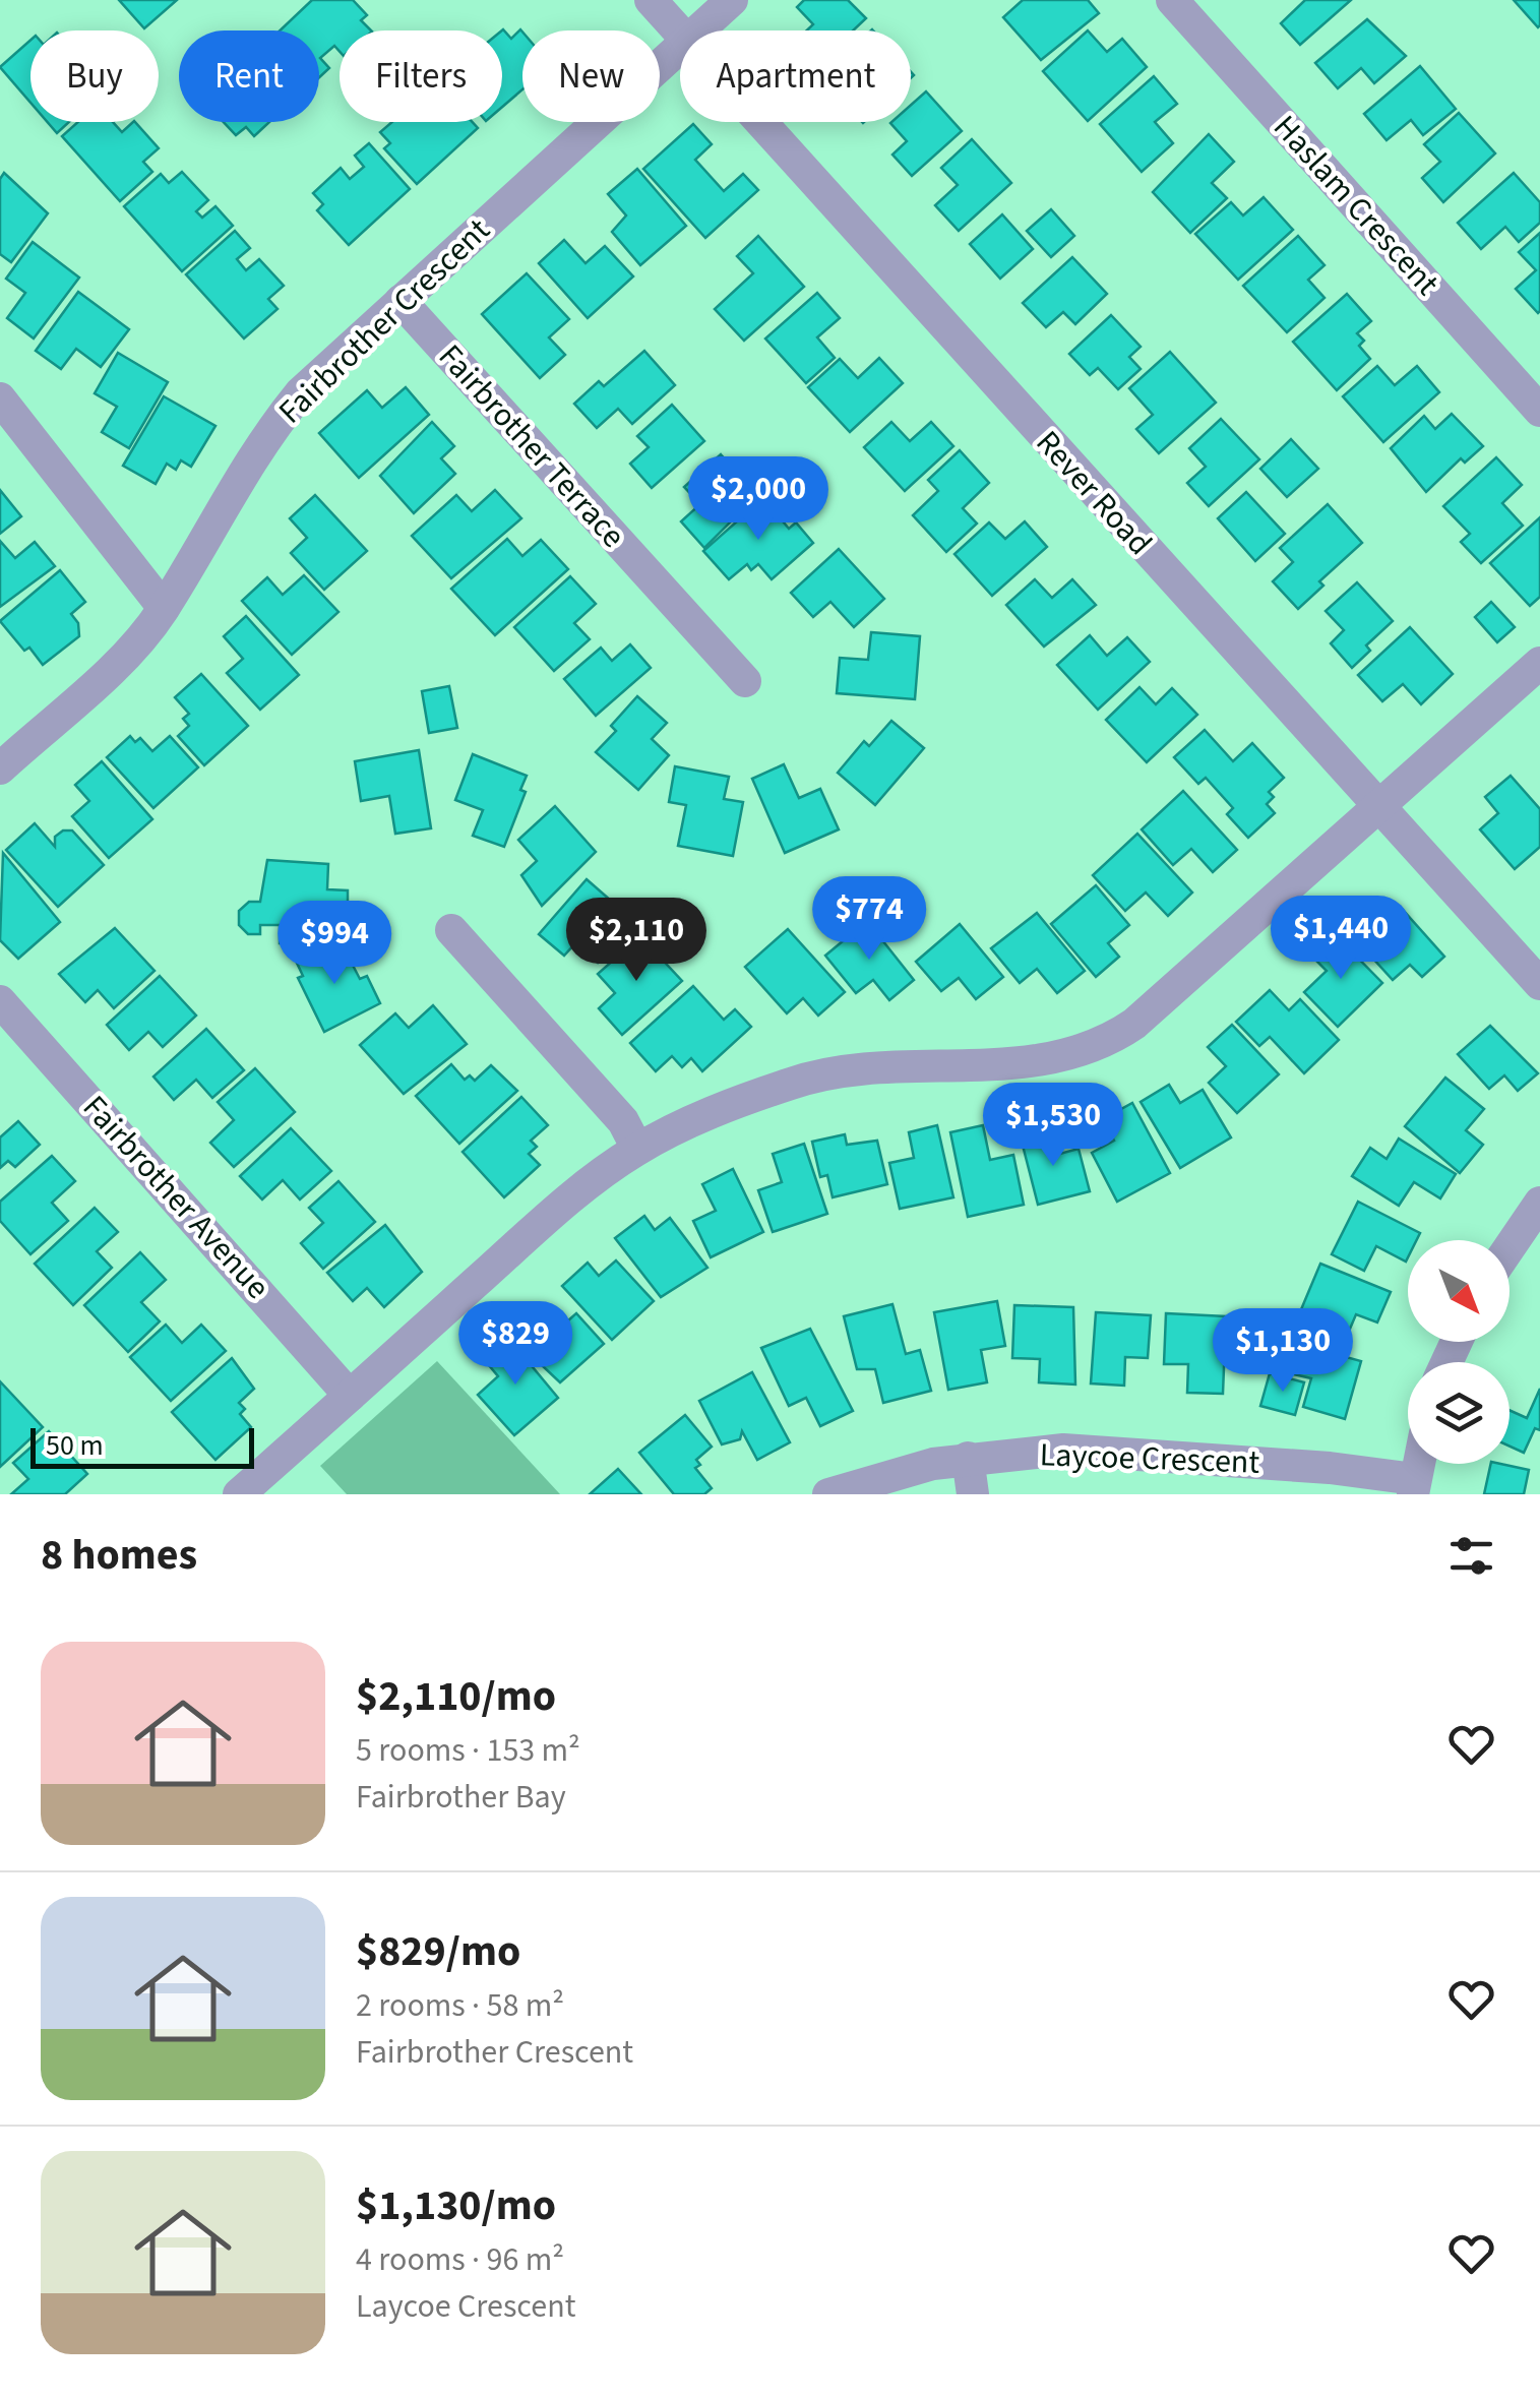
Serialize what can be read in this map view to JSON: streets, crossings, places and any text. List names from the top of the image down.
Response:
{
  "streets": {
    "street": [
      "Haslam Crescent",
      "Fairbrother Crescent",
      "Fairbrother Terrace",
      "Rever Road",
      "Fairbrother Avenue",
      "Laycoe Crescent"
    ]
  },
  "crossings": [
    ["Fairbrother Crescent", "Fairbrother Terrace"]
  ],
  "scale_bar": "50 m",
  "north": "bottom right",
  "page": {
    "chip": [
      "Buy",
      "Rent",
      "Filters",
      "New",
      "Apartment"
    ],
    "price": [
      "$2,000",
      "$774",
      "$1,440",
      "$2,110",
      "$994",
      "$1,530",
      "$829",
      "$1,130"
    ],
    "scale": "50 m",
    "heading": "8 homes",
    "list": [
      {
        "name": "$2,110/mo",
        "note": "5 rooms · 153 m² · Fairbrother Bay"
      },
      {
        "name": "$829/mo",
        "note": "2 rooms · 58 m² · Fairbrother Crescent"
      },
      {
        "name": "$1,130/mo",
        "note": "4 rooms · 96 m² · Laycoe Crescent"
      }
    ]
  }
}
